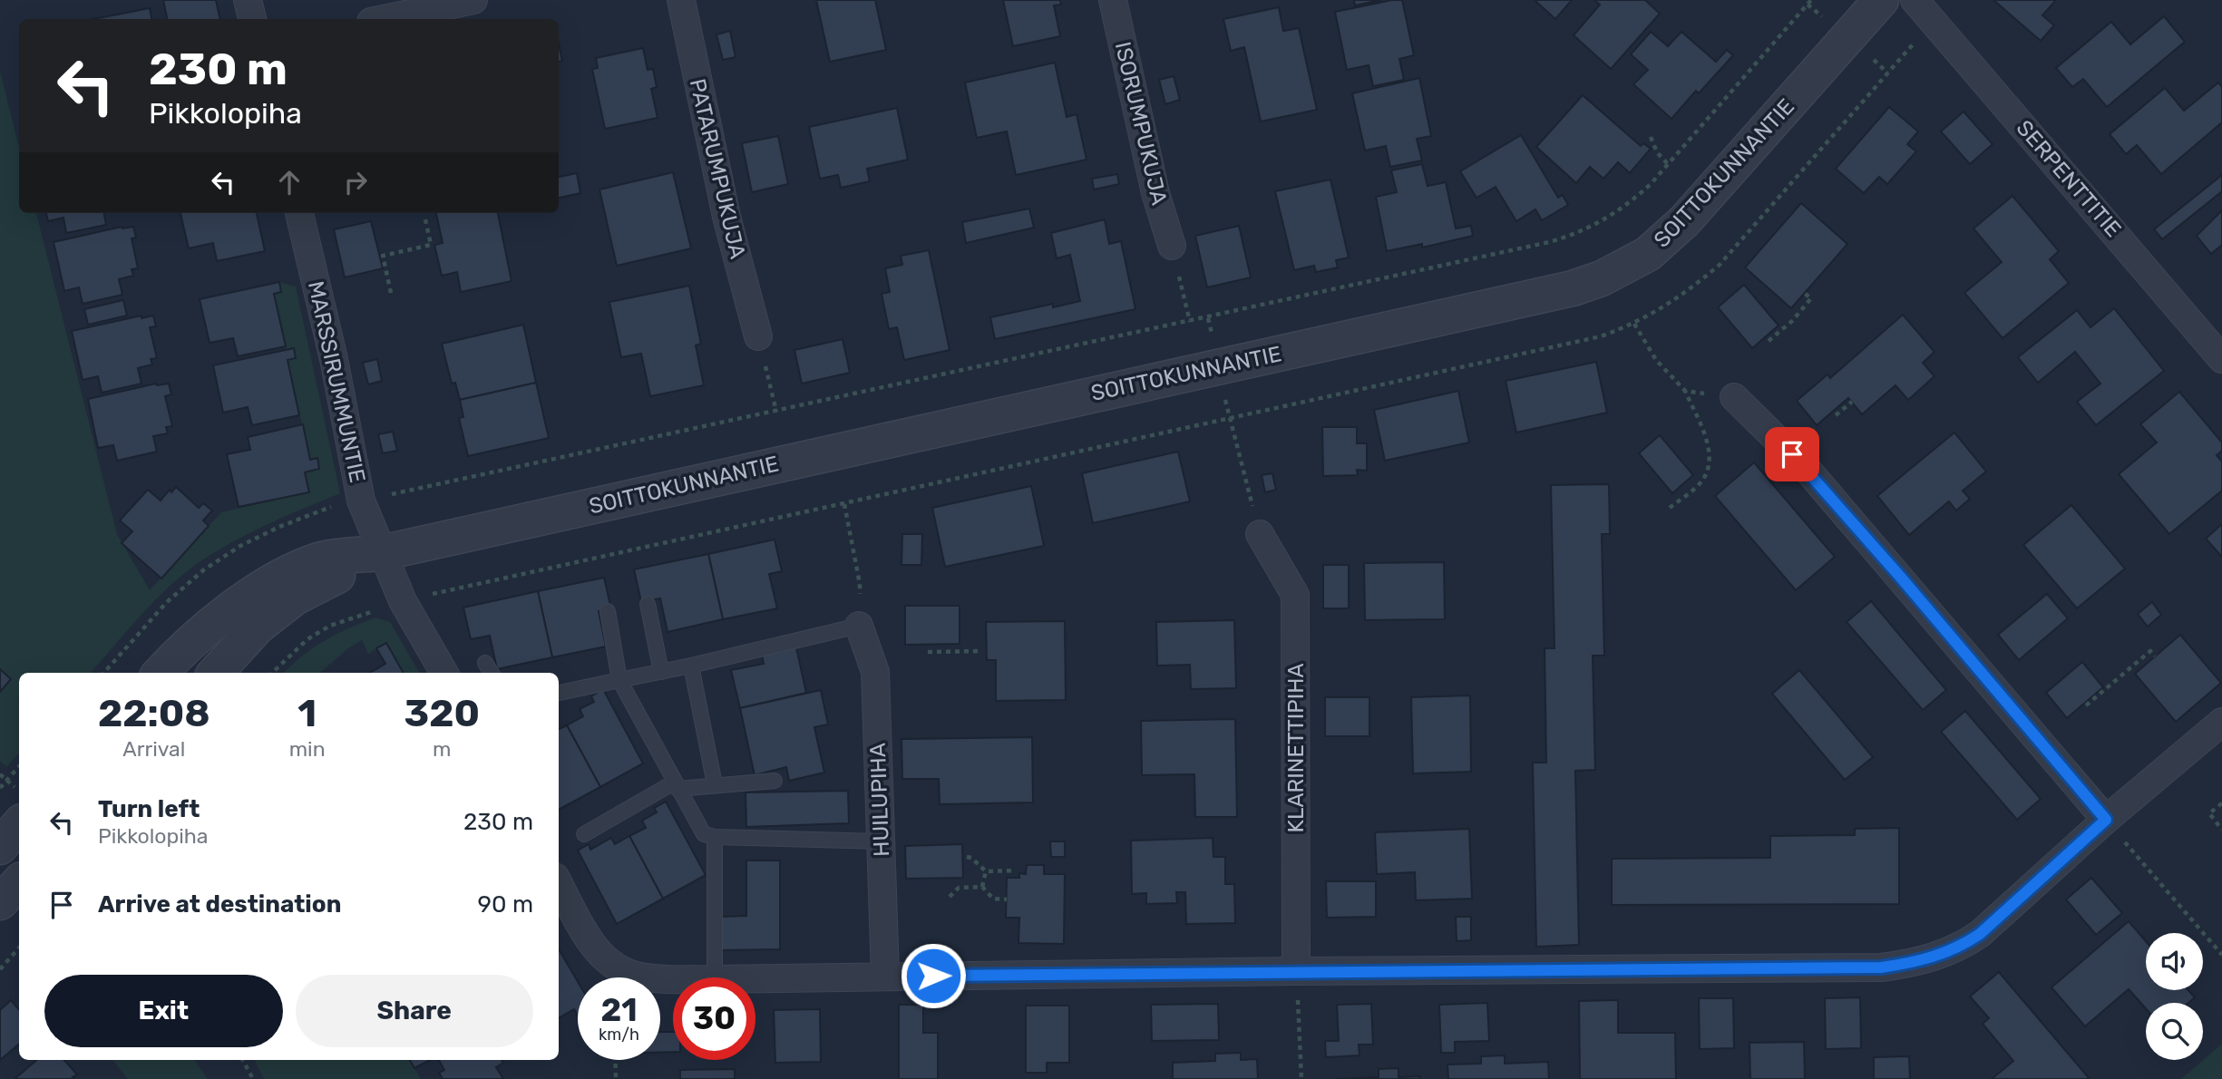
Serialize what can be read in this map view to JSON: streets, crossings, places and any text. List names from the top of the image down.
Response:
{
  "streets": {
    "street": [
      "ISORUMPUKUJA",
      "PATARUMPUKUJA",
      "SOITTOKUNNANTIE",
      "SERPENTTITIE",
      "MARSSIRUMMUNTIE",
      "KLARINETTIPIHA",
      "HUILUPIHA"
    ]
  },
  "crossings": [
    ["SOITTOKUNNANTIE", "MARSSIRUMMUNTIE"]
  ],
  "page": {
    "turn": ["230 m", "Pikkolopiha"],
    "eta": [
      "22:08",
      "Arrival",
      "1",
      "min",
      "320",
      "m"
    ],
    "list": [
      {
        "name": "Turn left",
        "note": "Pikkolopiha",
        "value": "230 m"
      },
      {
        "name": "Arrive at destination",
        "value": "90 m"
      }
    ],
    "buttons": ["Exit", "Share"],
    "speed": "21 km/h",
    "limit": "30"
  }
}
